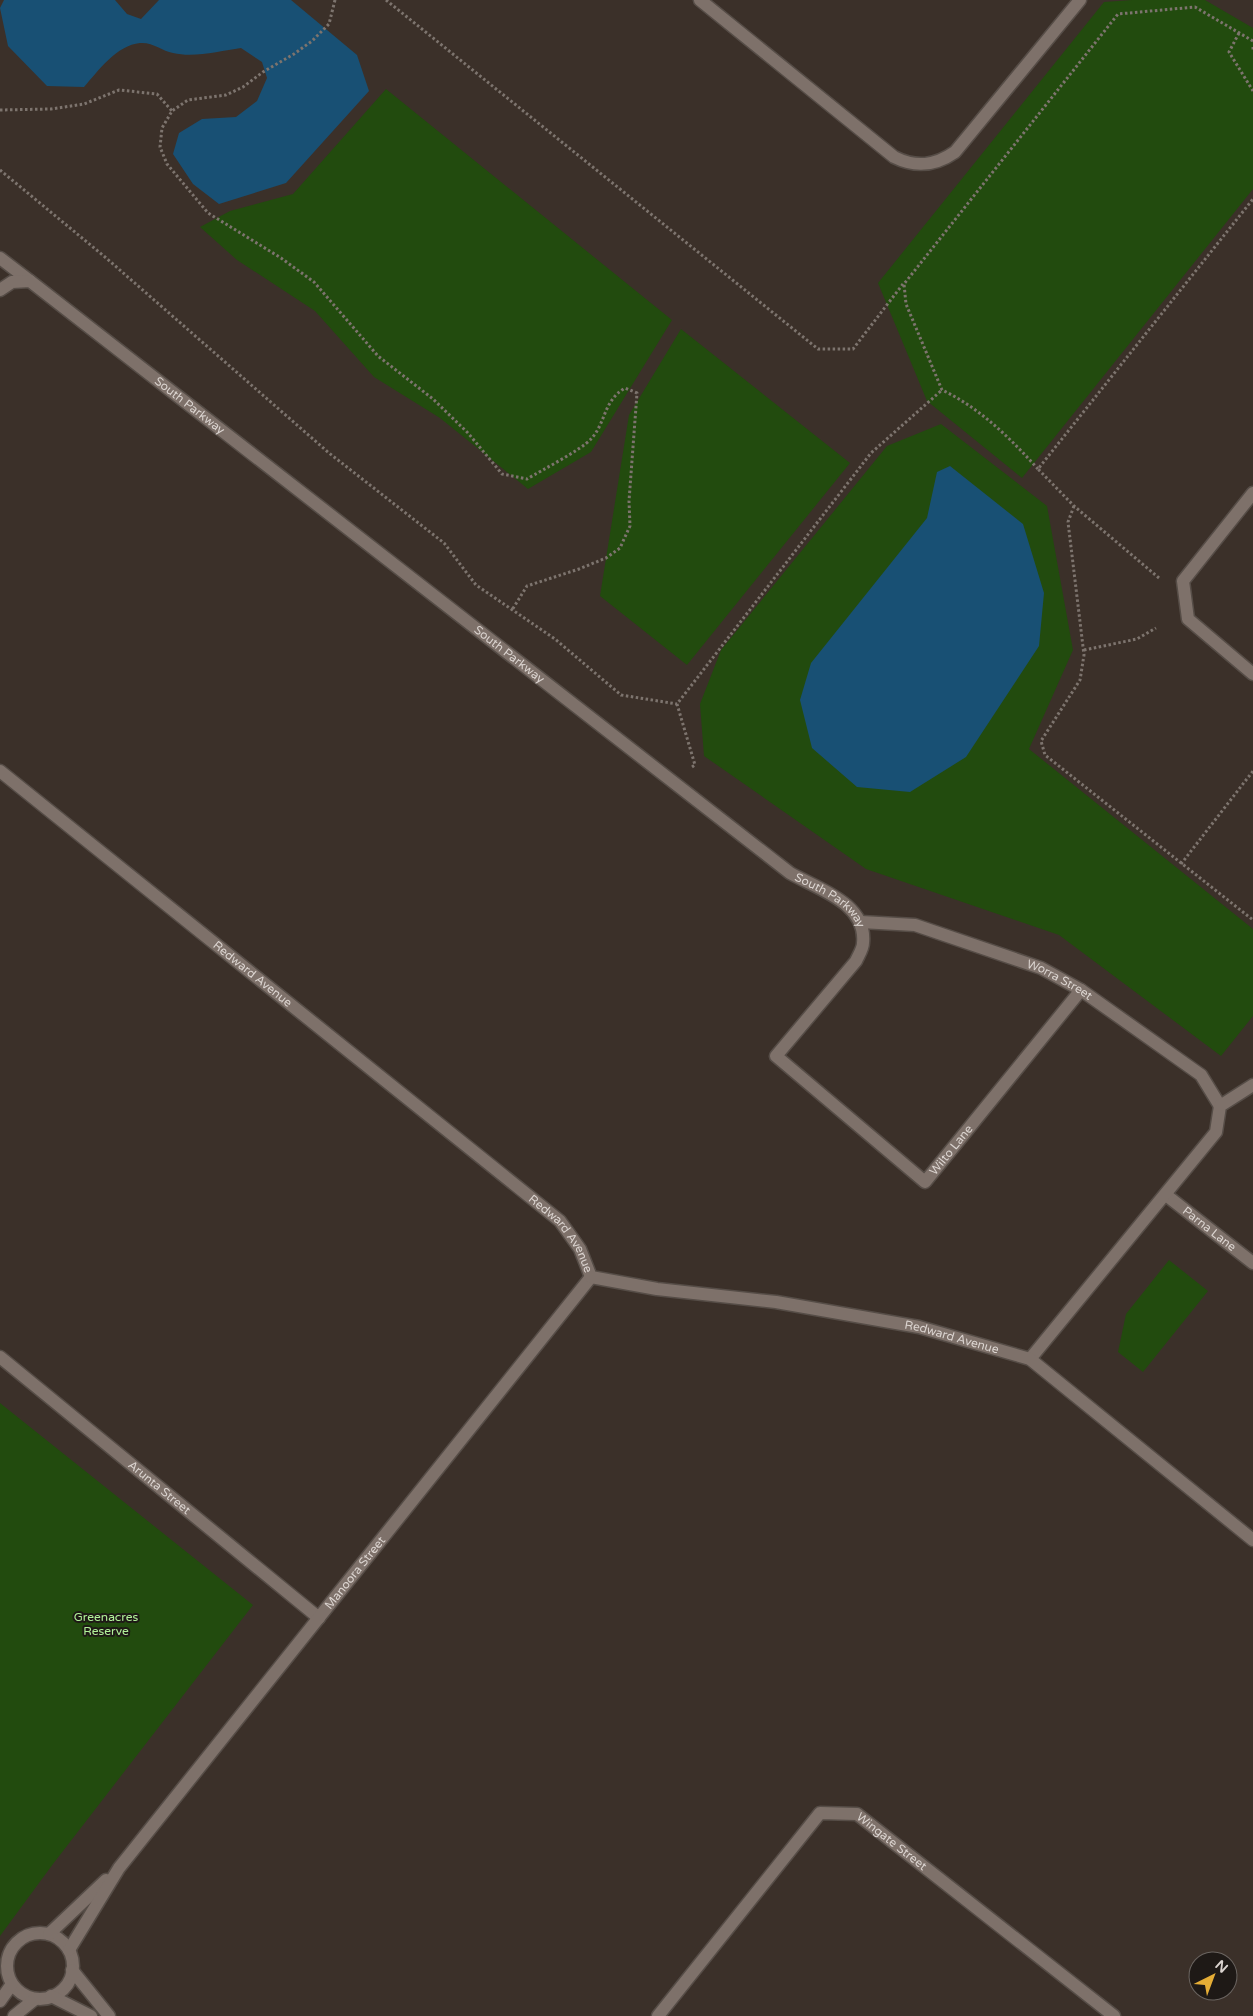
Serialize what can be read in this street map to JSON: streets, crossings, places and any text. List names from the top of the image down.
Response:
{
  "streets": {
    "street": [
      "South Parkway",
      "Redward Avenue",
      "Worra Street",
      "Wilto Lane",
      "Parna Lane",
      "Arunta Street",
      "Manoora Street",
      "Wingate Street"
    ]
  },
  "crossings": [
    ["South Parkway", "Worra Street"],
    ["South Parkway", "Wilto Lane"],
    ["Redward Avenue", "Manoora Street"],
    ["Worra Street", "Wilto Lane"],
    ["Arunta Street", "Manoora Street"]
  ],
  "parks": ["Greenacres Reserve"],
  "north": "top right"
}
